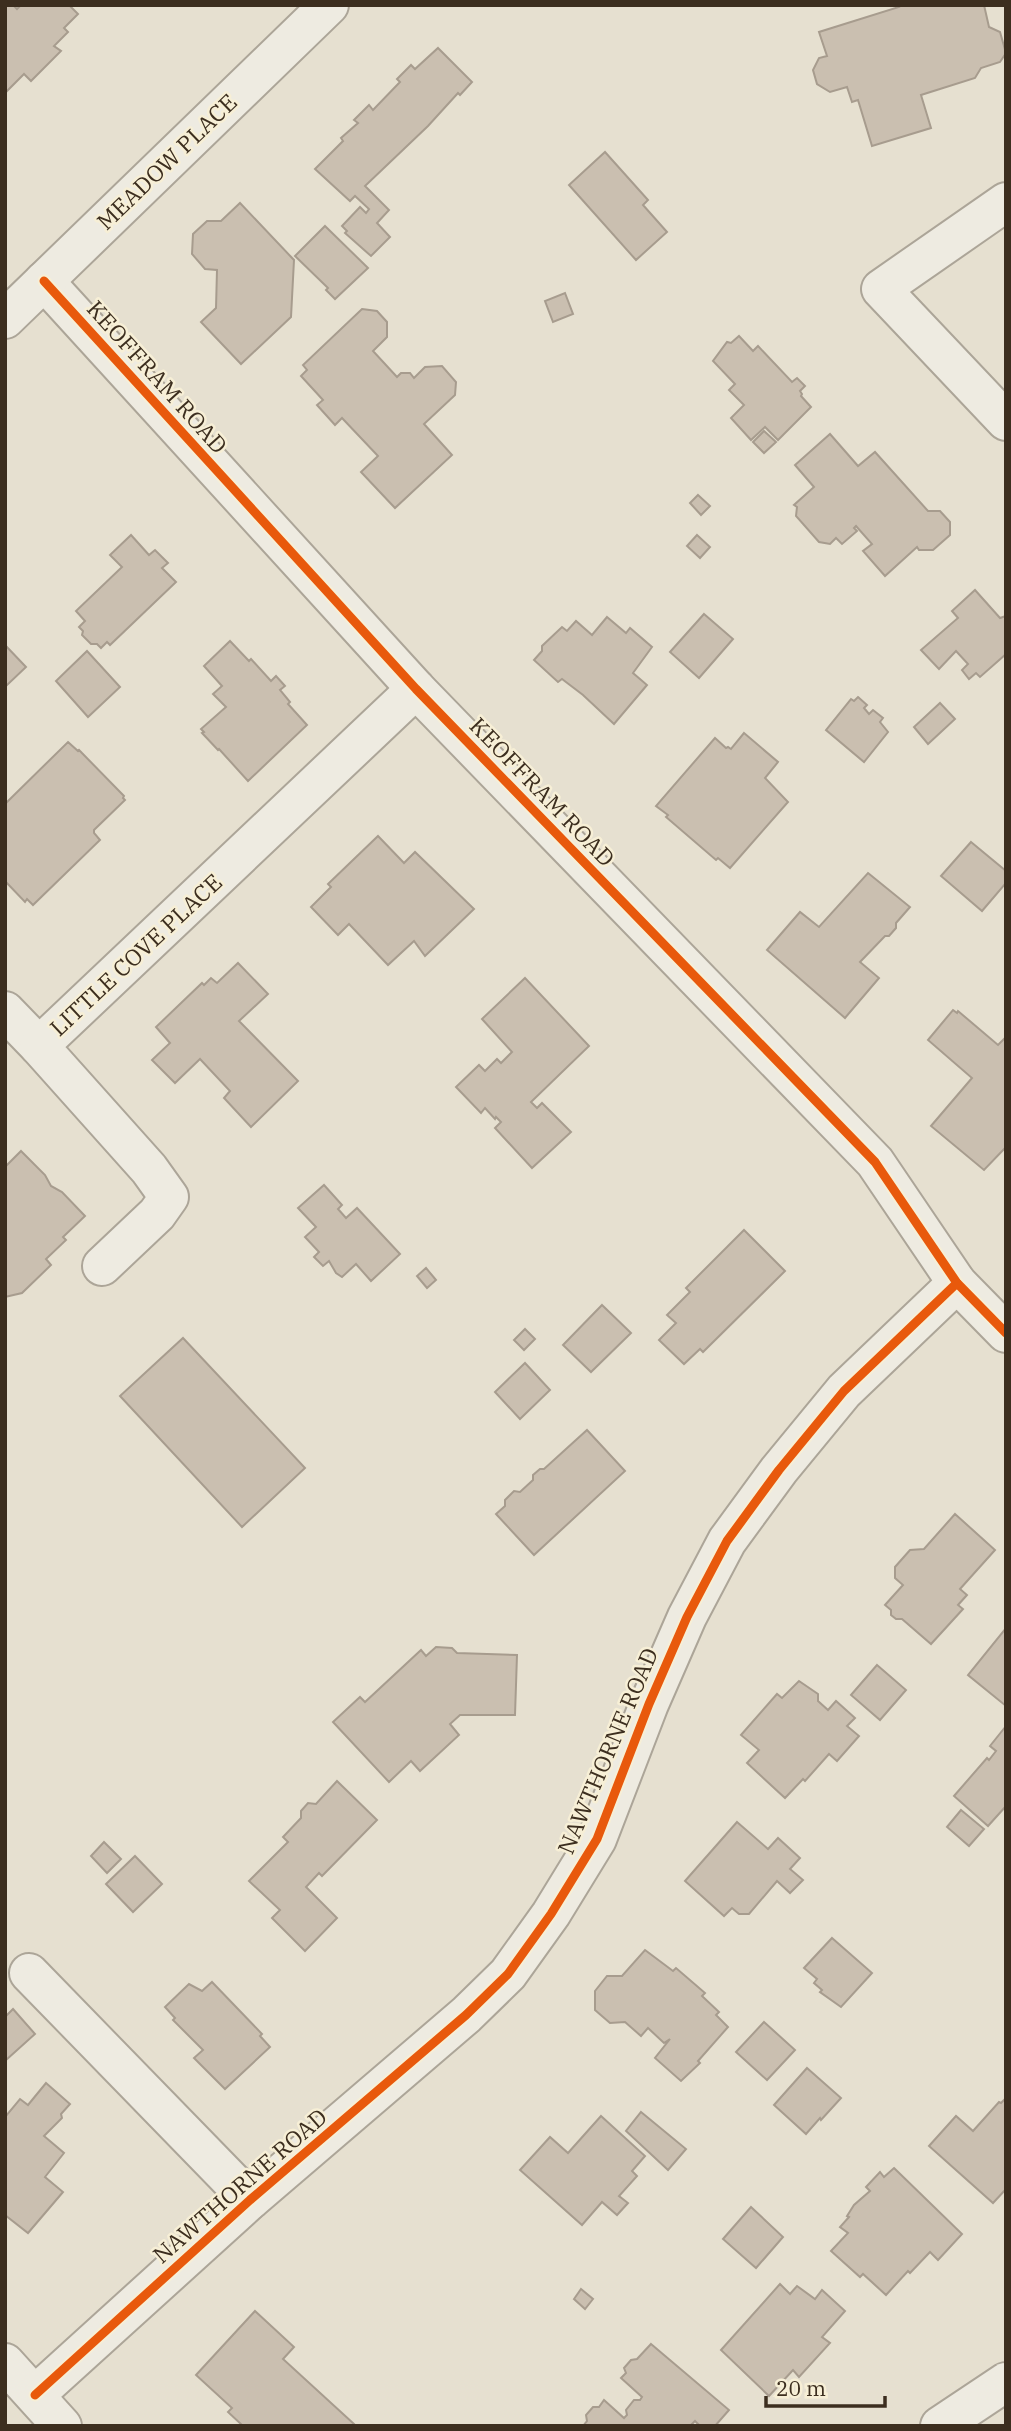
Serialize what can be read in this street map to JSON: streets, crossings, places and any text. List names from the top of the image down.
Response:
{
  "streets": {
    "street": [
      "MEADOW PLACE",
      "KEOFFRAM ROAD",
      "LITTLE COVE PLACE",
      "NAWTHORNE ROAD"
    ]
  },
  "crossings": [
    ["MEADOW PLACE", "KEOFFRAM ROAD"],
    ["KEOFFRAM ROAD", "LITTLE COVE PLACE"],
    ["KEOFFRAM ROAD", "NAWTHORNE ROAD"]
  ],
  "scale_bar": "20 m"
}
